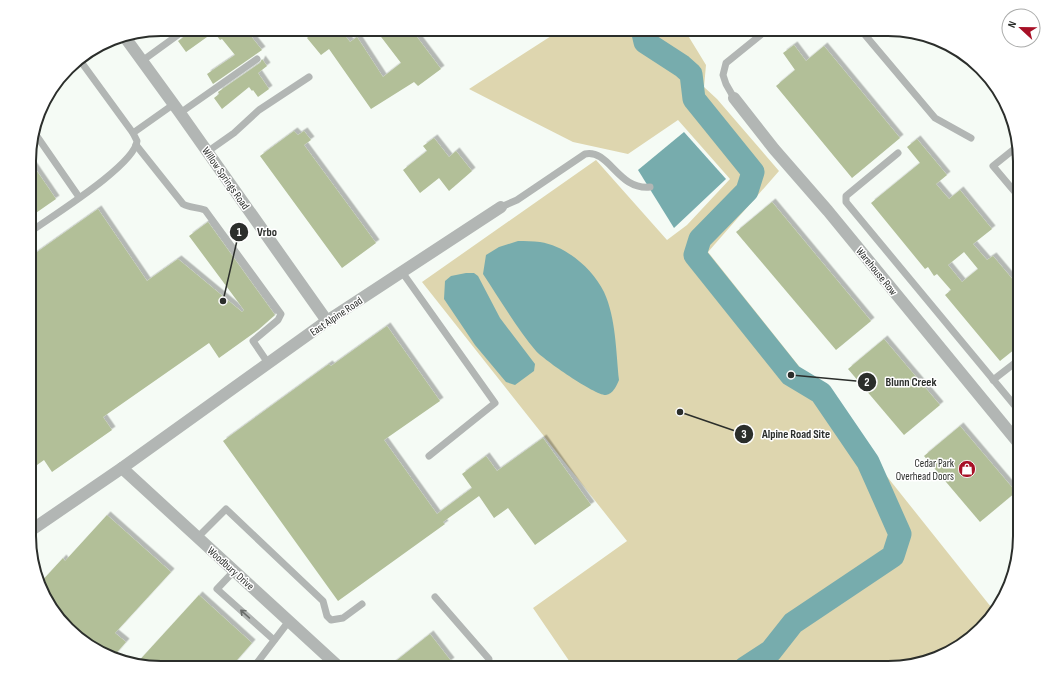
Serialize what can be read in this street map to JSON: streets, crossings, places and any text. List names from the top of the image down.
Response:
{
  "streets": {
    "street": [
      "Willow Springs Road",
      "Warehouse Row",
      "East Alpine Road",
      "Woodbury Drive"
    ]
  },
  "crossings": [
    ["Willow Springs Road", "East Alpine Road"],
    ["East Alpine Road", "Woodbury Drive"]
  ],
  "places": {
    "other": ["Vrbo", "Blunn Creek", "Alpine Road Site"],
    "shop": ["Cedar Park Overhead Doors"]
  },
  "north": "left"
}
